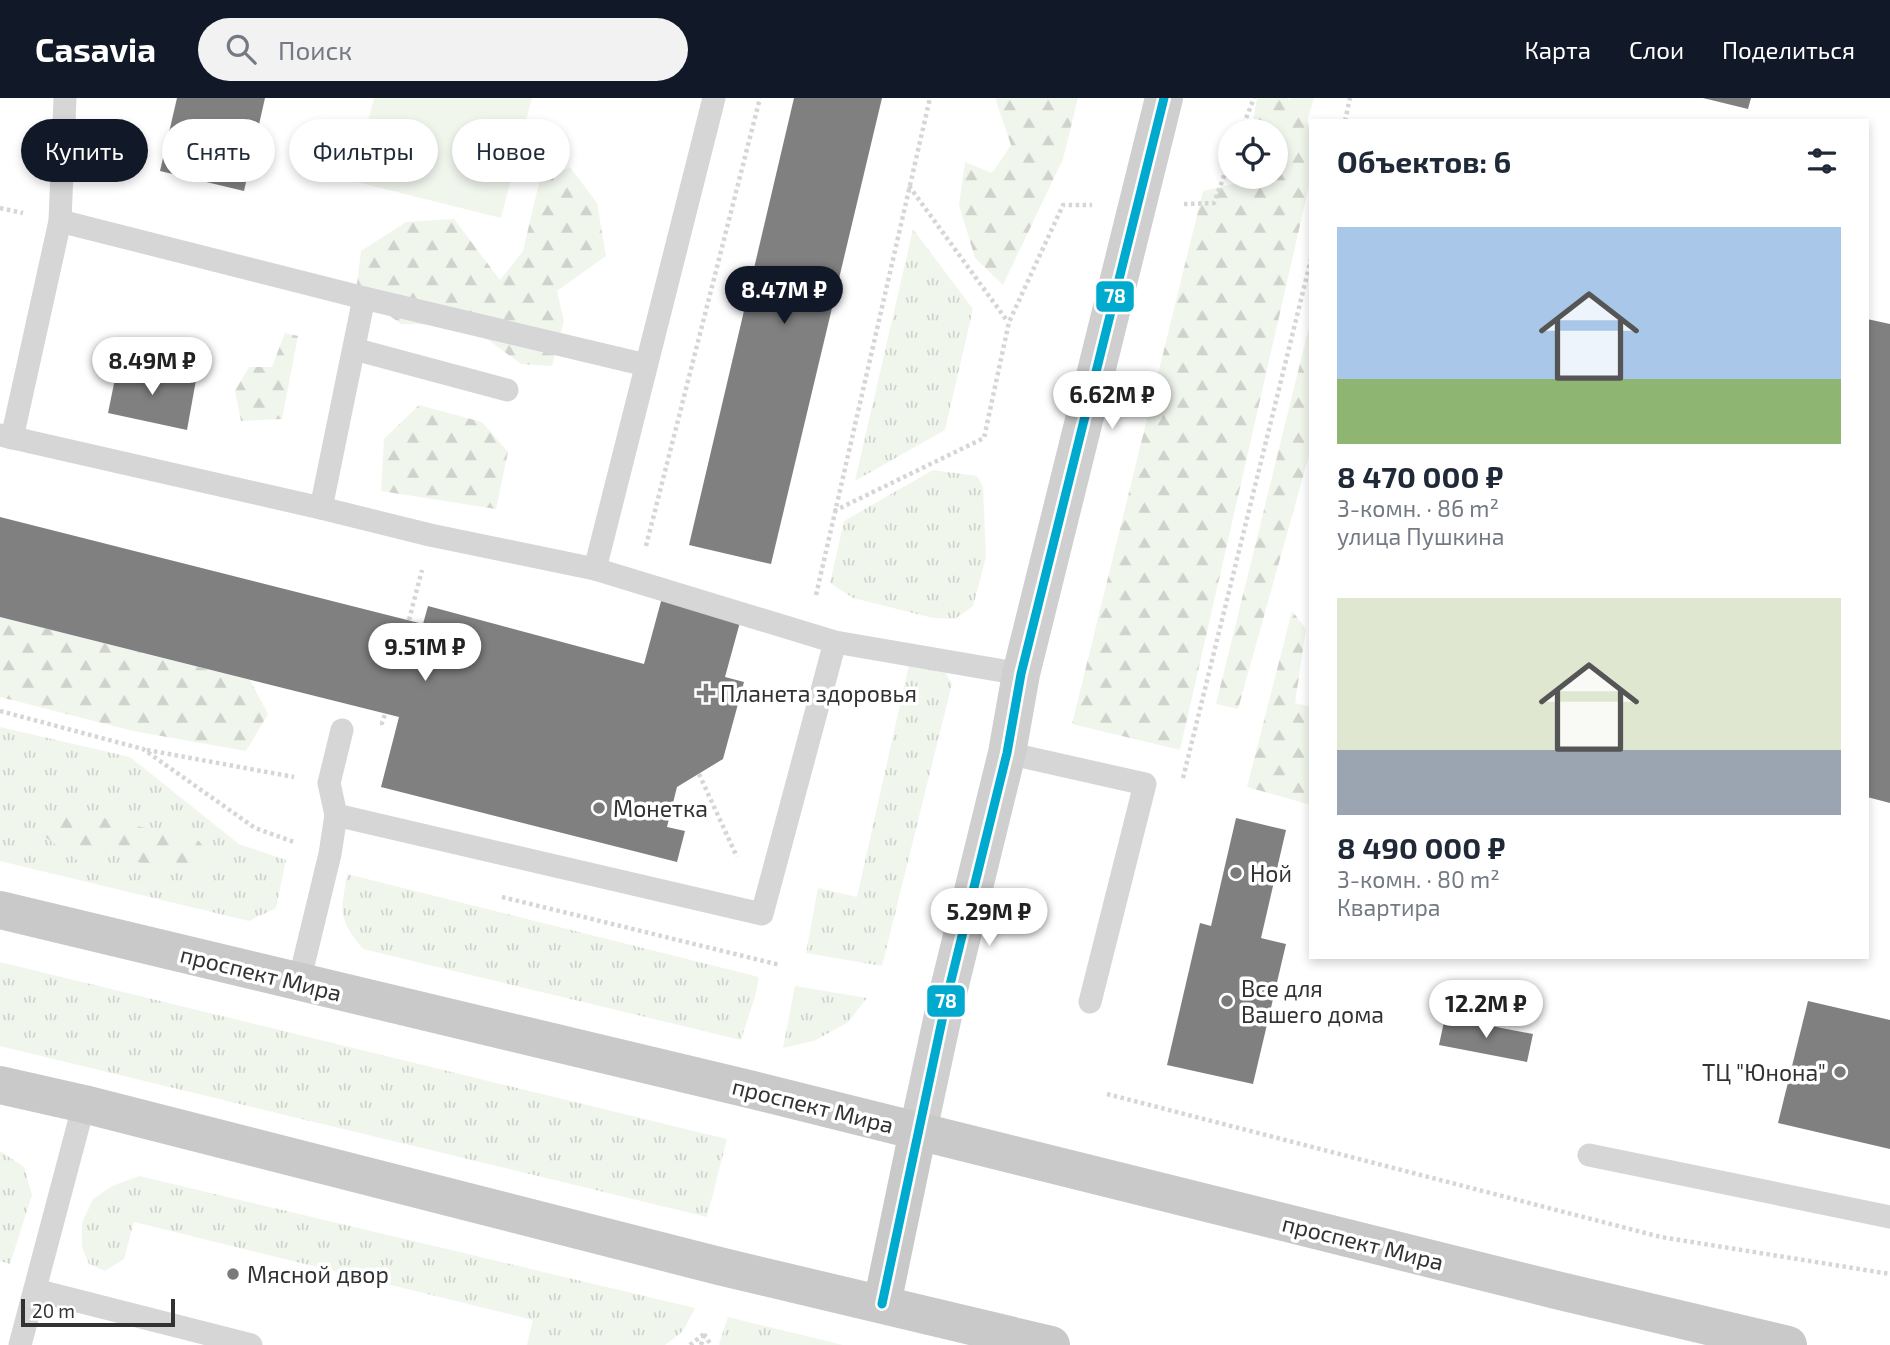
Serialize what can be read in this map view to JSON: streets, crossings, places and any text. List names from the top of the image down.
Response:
{
  "streets": {
    "main road": ["проспект Мира"]
  },
  "places": {
    "health": ["Планета здоровья"],
    "other": [
      "Монетка",
      "Ной",
      "Все для Вашего дома",
      "ТЦ \"Юнона\"",
      "Мясной двор"
    ]
  },
  "lines": ["transit line 78"],
  "scale_bar": "20 m",
  "page": {
    "header": "Casavia",
    "search": "Поиск",
    "nav": ["Карта", "Слои", "Поделиться"],
    "chip": [
      "Купить",
      "Снять",
      "Фильтры",
      "Новое"
    ],
    "heading": "Объектов: 6",
    "list": [
      {
        "name": "8 470 000 ₽",
        "note": "3-комн. · 86 m² · улица Пушкина"
      },
      {
        "name": "8 490 000 ₽",
        "note": "3-комн. · 80 m² · Квартира"
      }
    ],
    "price": [
      "8.47M ₽",
      "8.49M ₽",
      "6.62M ₽",
      "9.51M ₽",
      "5.29M ₽",
      "12.2M ₽"
    ],
    "scale": "20 m"
  }
}
